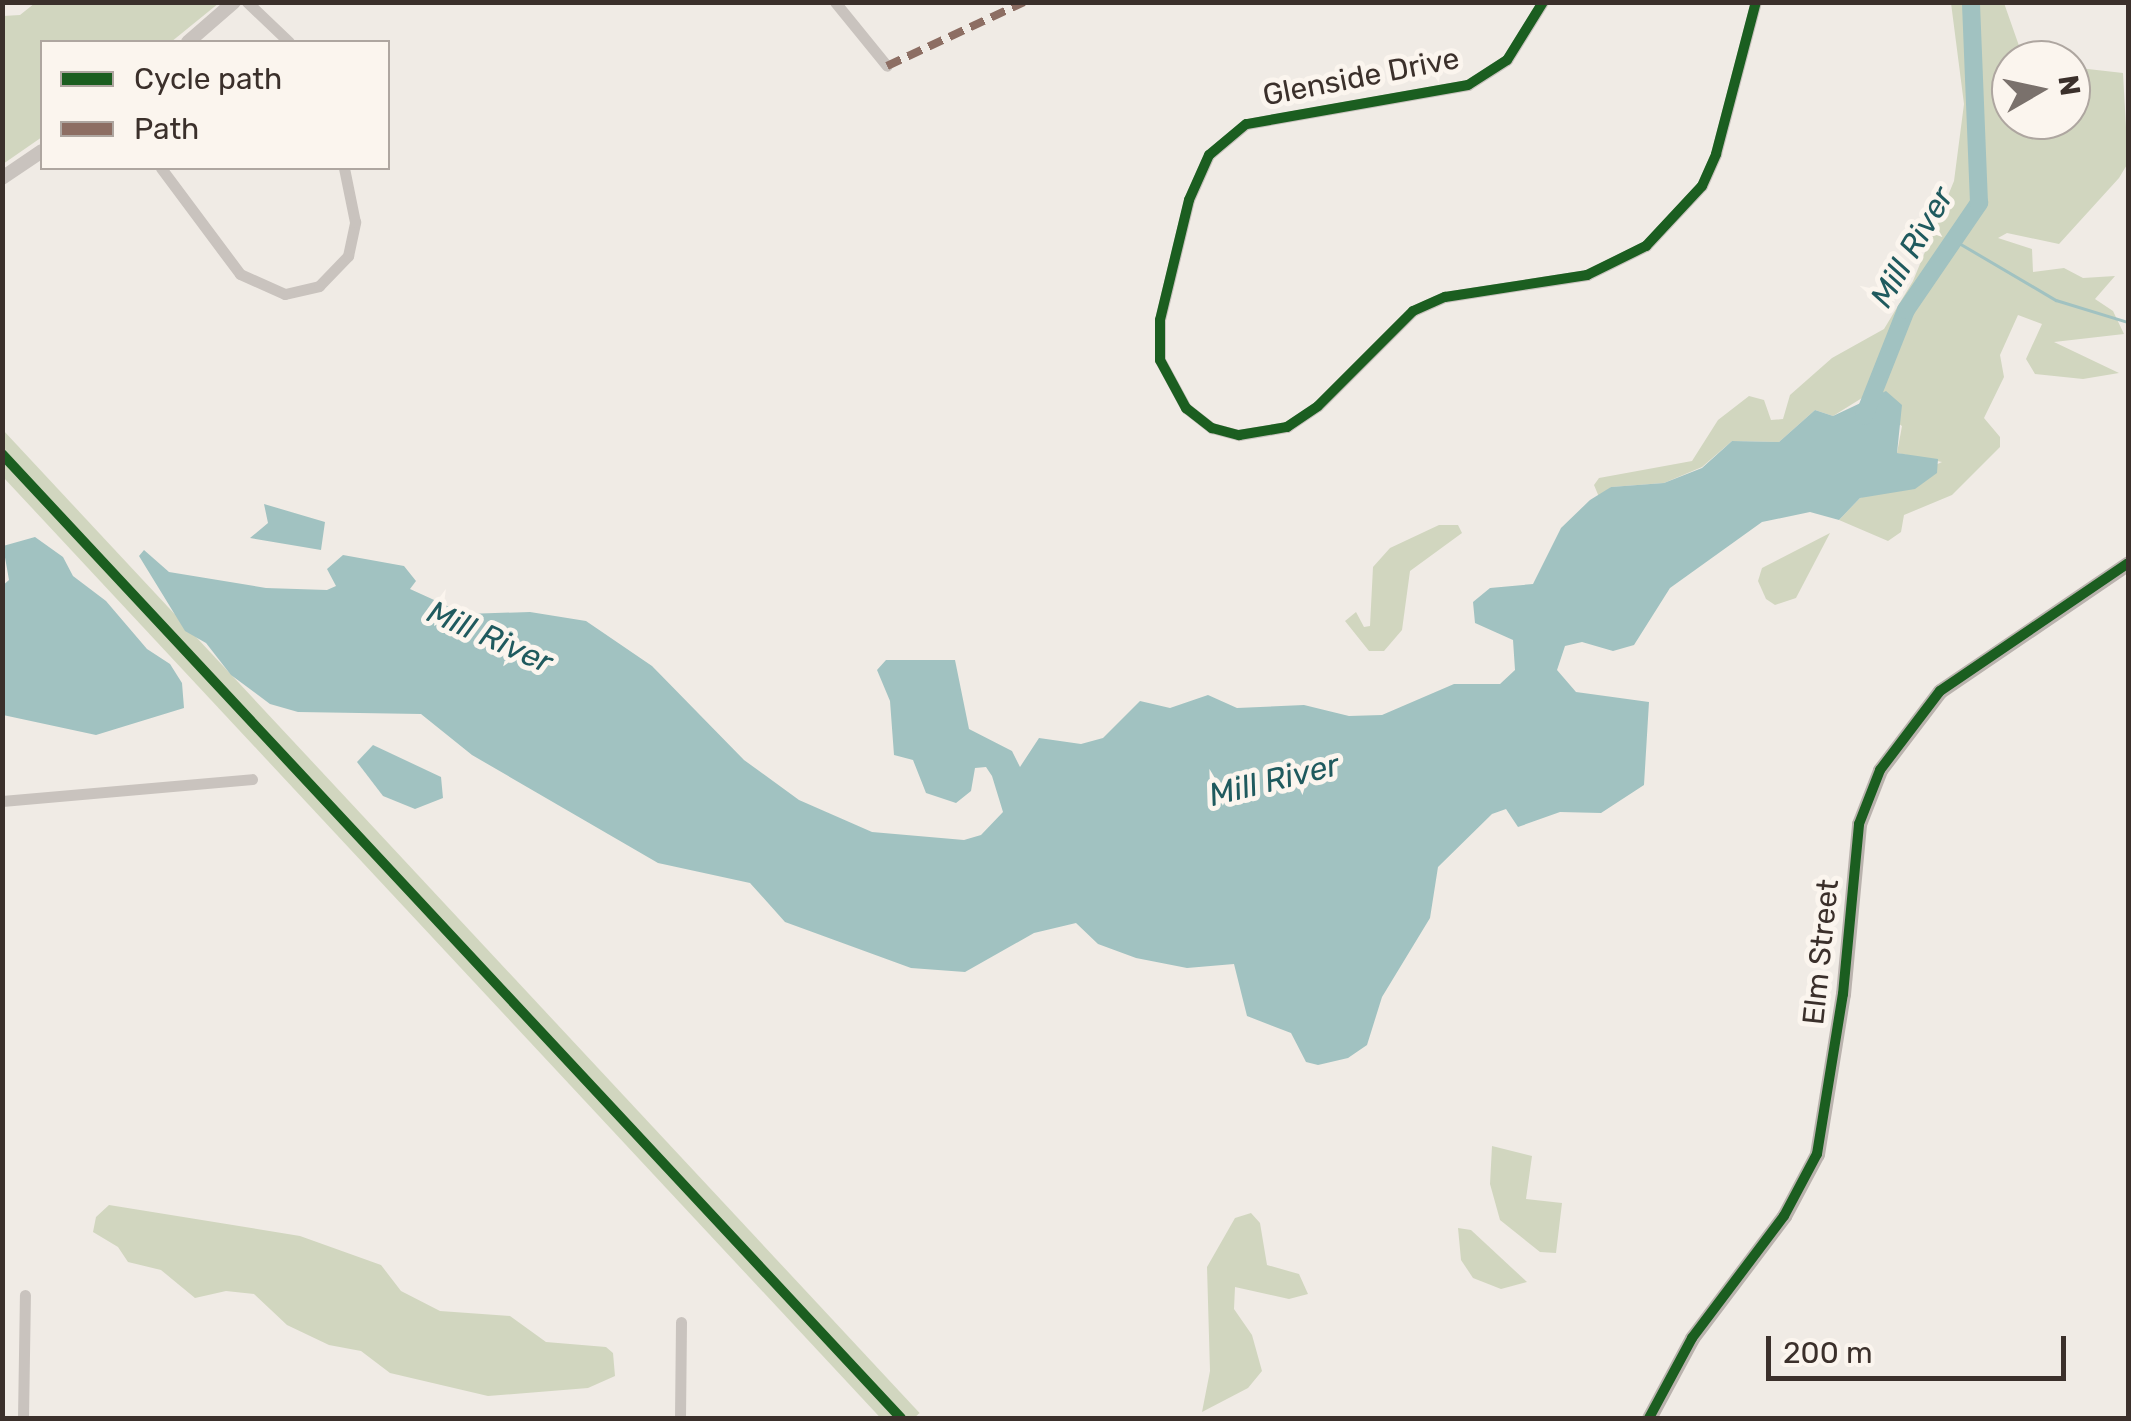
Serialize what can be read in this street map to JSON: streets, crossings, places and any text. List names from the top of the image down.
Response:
{
  "streets": {
    "main road": ["Elm Street"],
    "street": ["Glenside Drive"]
  },
  "water": ["Mill River"],
  "legend": ["Cycle path", "Path"],
  "scale_bar": "200 m",
  "north": "right"
}
